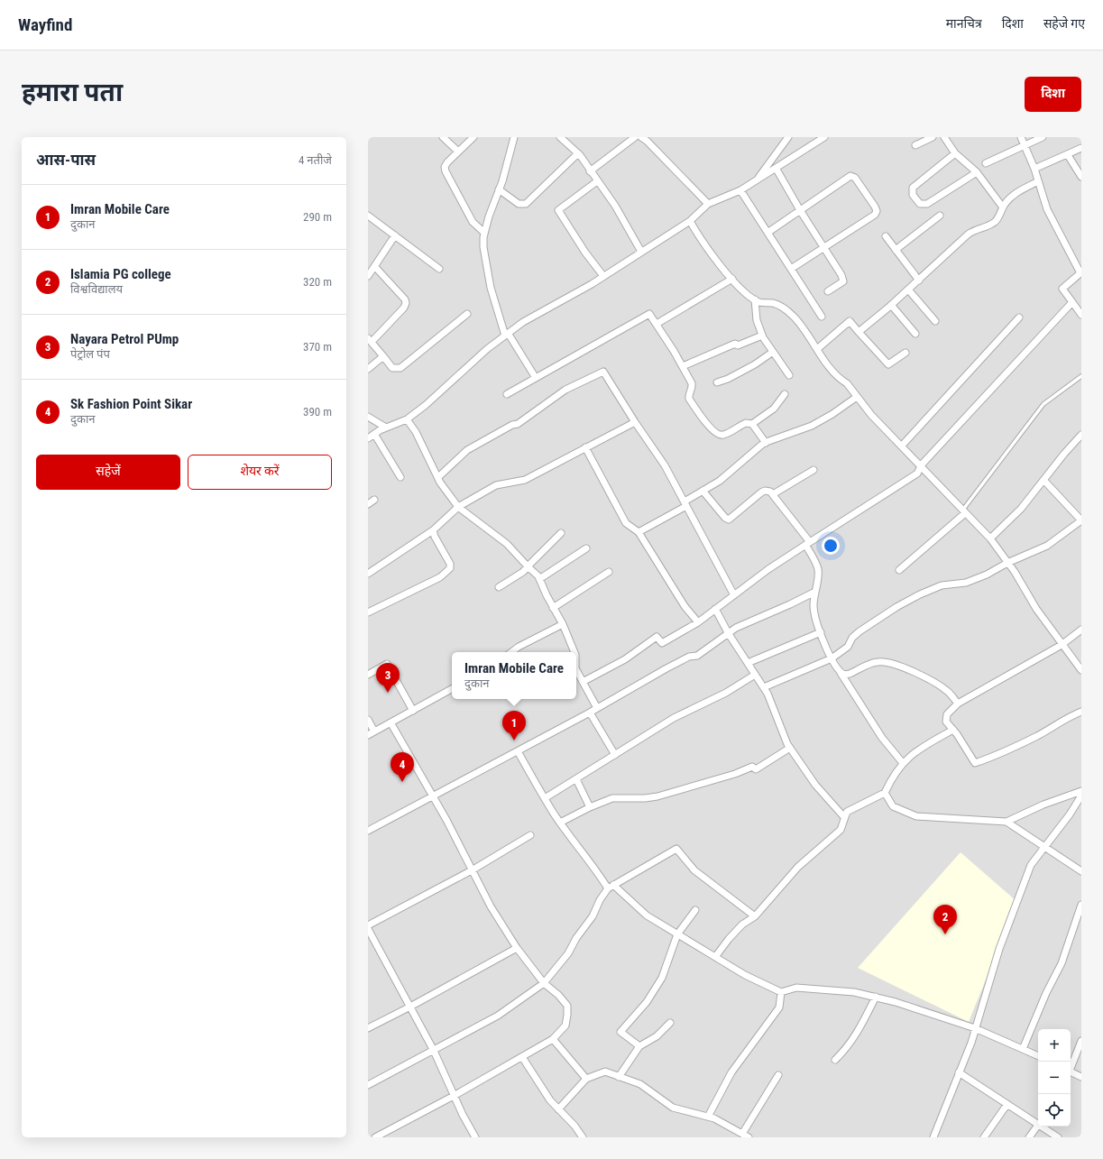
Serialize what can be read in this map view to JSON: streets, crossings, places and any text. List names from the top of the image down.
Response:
{
  "page": {
    "header": "Wayfind",
    "nav": ["मानचित्र", "दिशा", "सहेजे गए"],
    "buttons": [
      "दिशा",
      ["सहेजें", "शेयर करें"]
    ],
    "title": "हमारा पता",
    "heading": ["आस-पास", "4 नतीजे"],
    "list": [
      {
        "mark": "1",
        "name": "Imran Mobile Care",
        "note": "दुकान",
        "value": "290 m"
      },
      {
        "mark": "2",
        "name": "Islamia PG college",
        "note": "विश्वविद्यालय",
        "value": "320 m"
      },
      {
        "mark": "3",
        "name": "Nayara Petrol PUmp",
        "note": "पेट्रोल पंप",
        "value": "370 m"
      },
      {
        "mark": "4",
        "name": "Sk Fashion Point Sikar",
        "note": "दुकान",
        "value": "390 m"
      }
    ],
    "popup": ["Imran Mobile Care", "दुकान"],
    "pins": [
      "3",
      "1",
      "4",
      "2"
    ],
    "map_buttons": ["+", "−"]
  }
}
